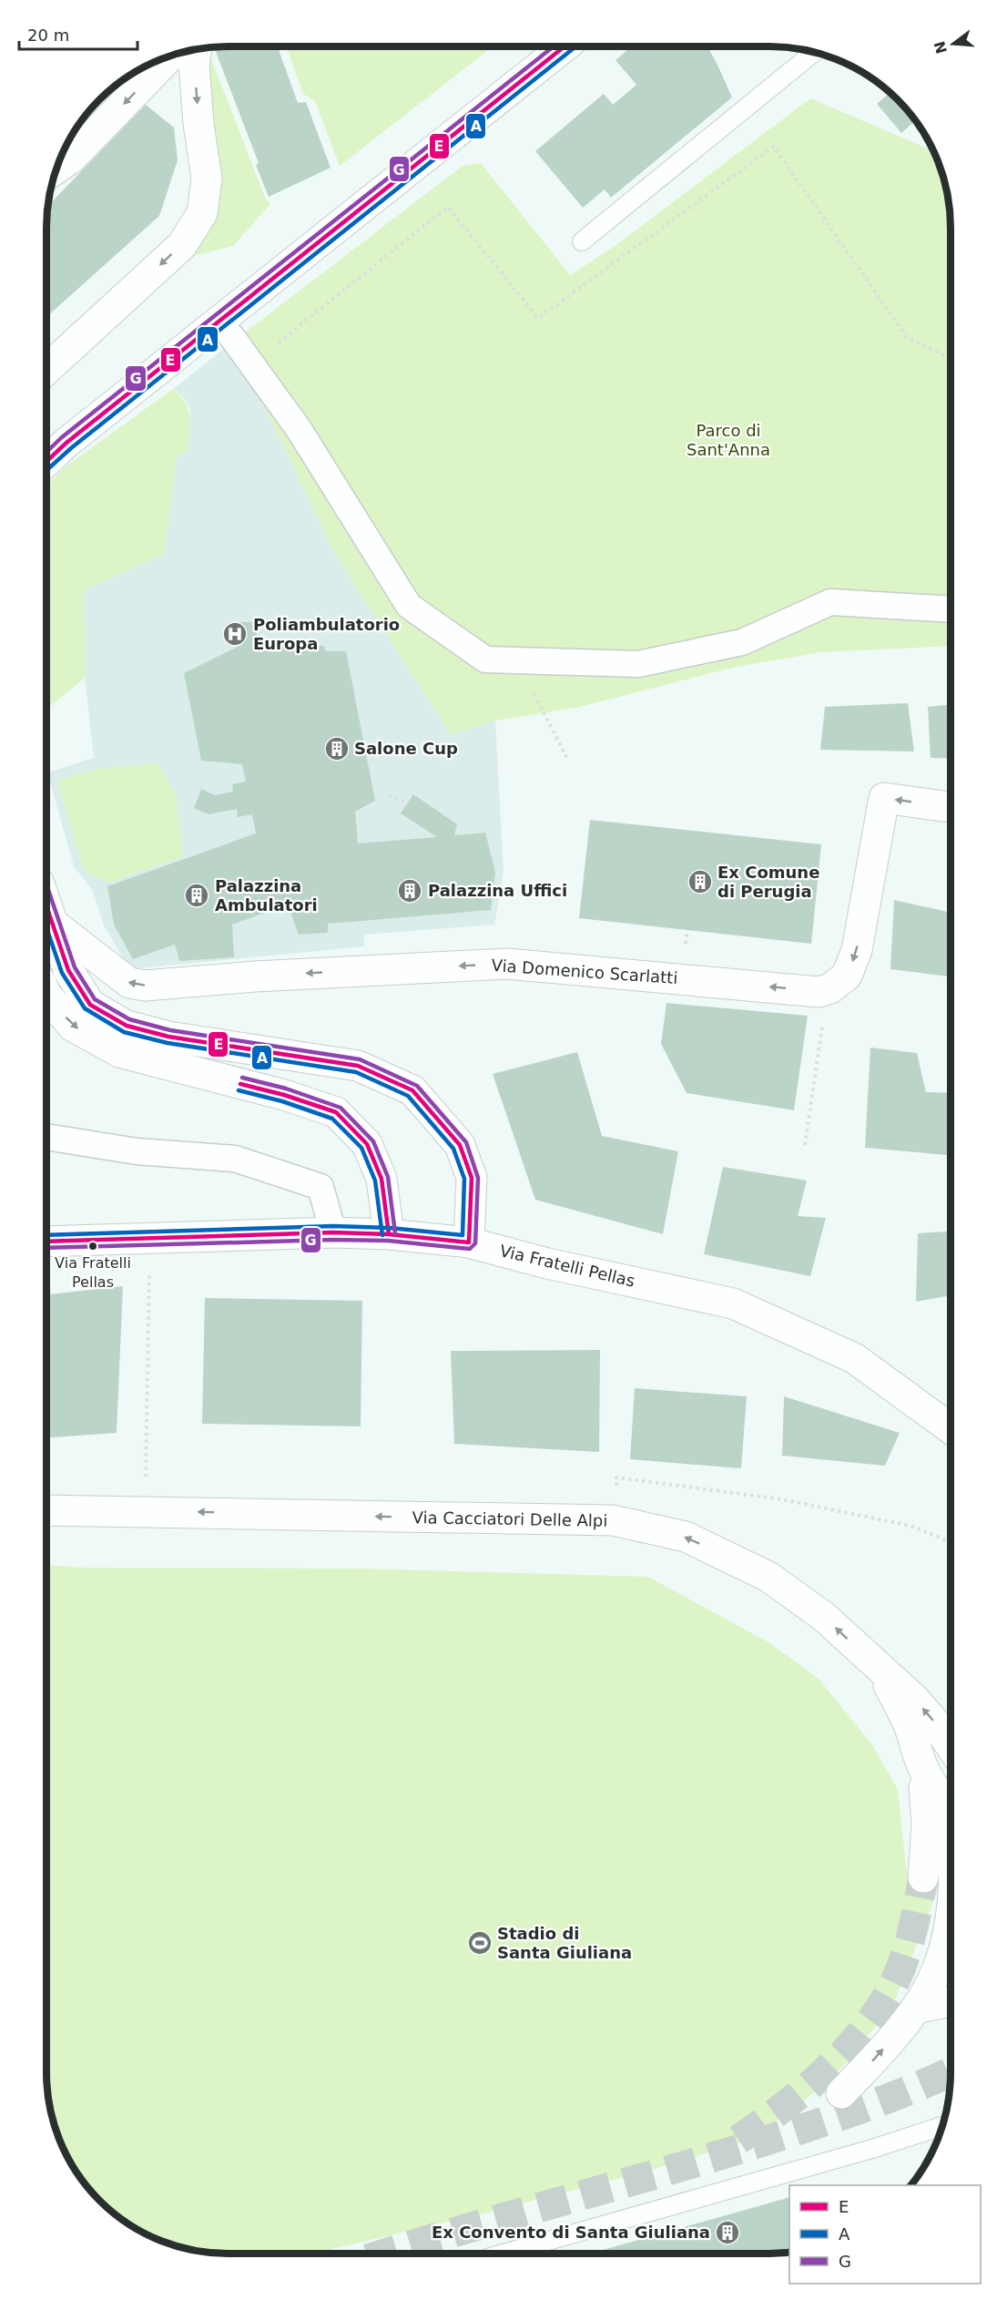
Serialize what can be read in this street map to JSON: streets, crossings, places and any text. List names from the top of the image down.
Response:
{
  "streets": {
    "street": ["Via Domenico Scarlatti", "Via Fratelli Pellas", "Via Cacciatori Delle Alpi"]
  },
  "one_way": ["Via Domenico Scarlatti", "Via Cacciatori Delle Alpi"],
  "parks": ["Parco di Sant'Anna"],
  "places": {
    "hospital": ["Poliambulatorio Europa"],
    "building": [
      "Salone Cup",
      "Ex Comune di Perugia",
      "Palazzina Uffici",
      "Palazzina Ambulatori",
      "Ex Convento di Santa Giuliana"
    ],
    "other": ["Via Fratelli Pellas"],
    "sports": ["Stadio di Santa Giuliana"]
  },
  "lines": ["transit line E", "transit line A", "transit line G"],
  "legend": ["E", "A", "G"],
  "scale_bar": "20 m",
  "north": "left"
}
